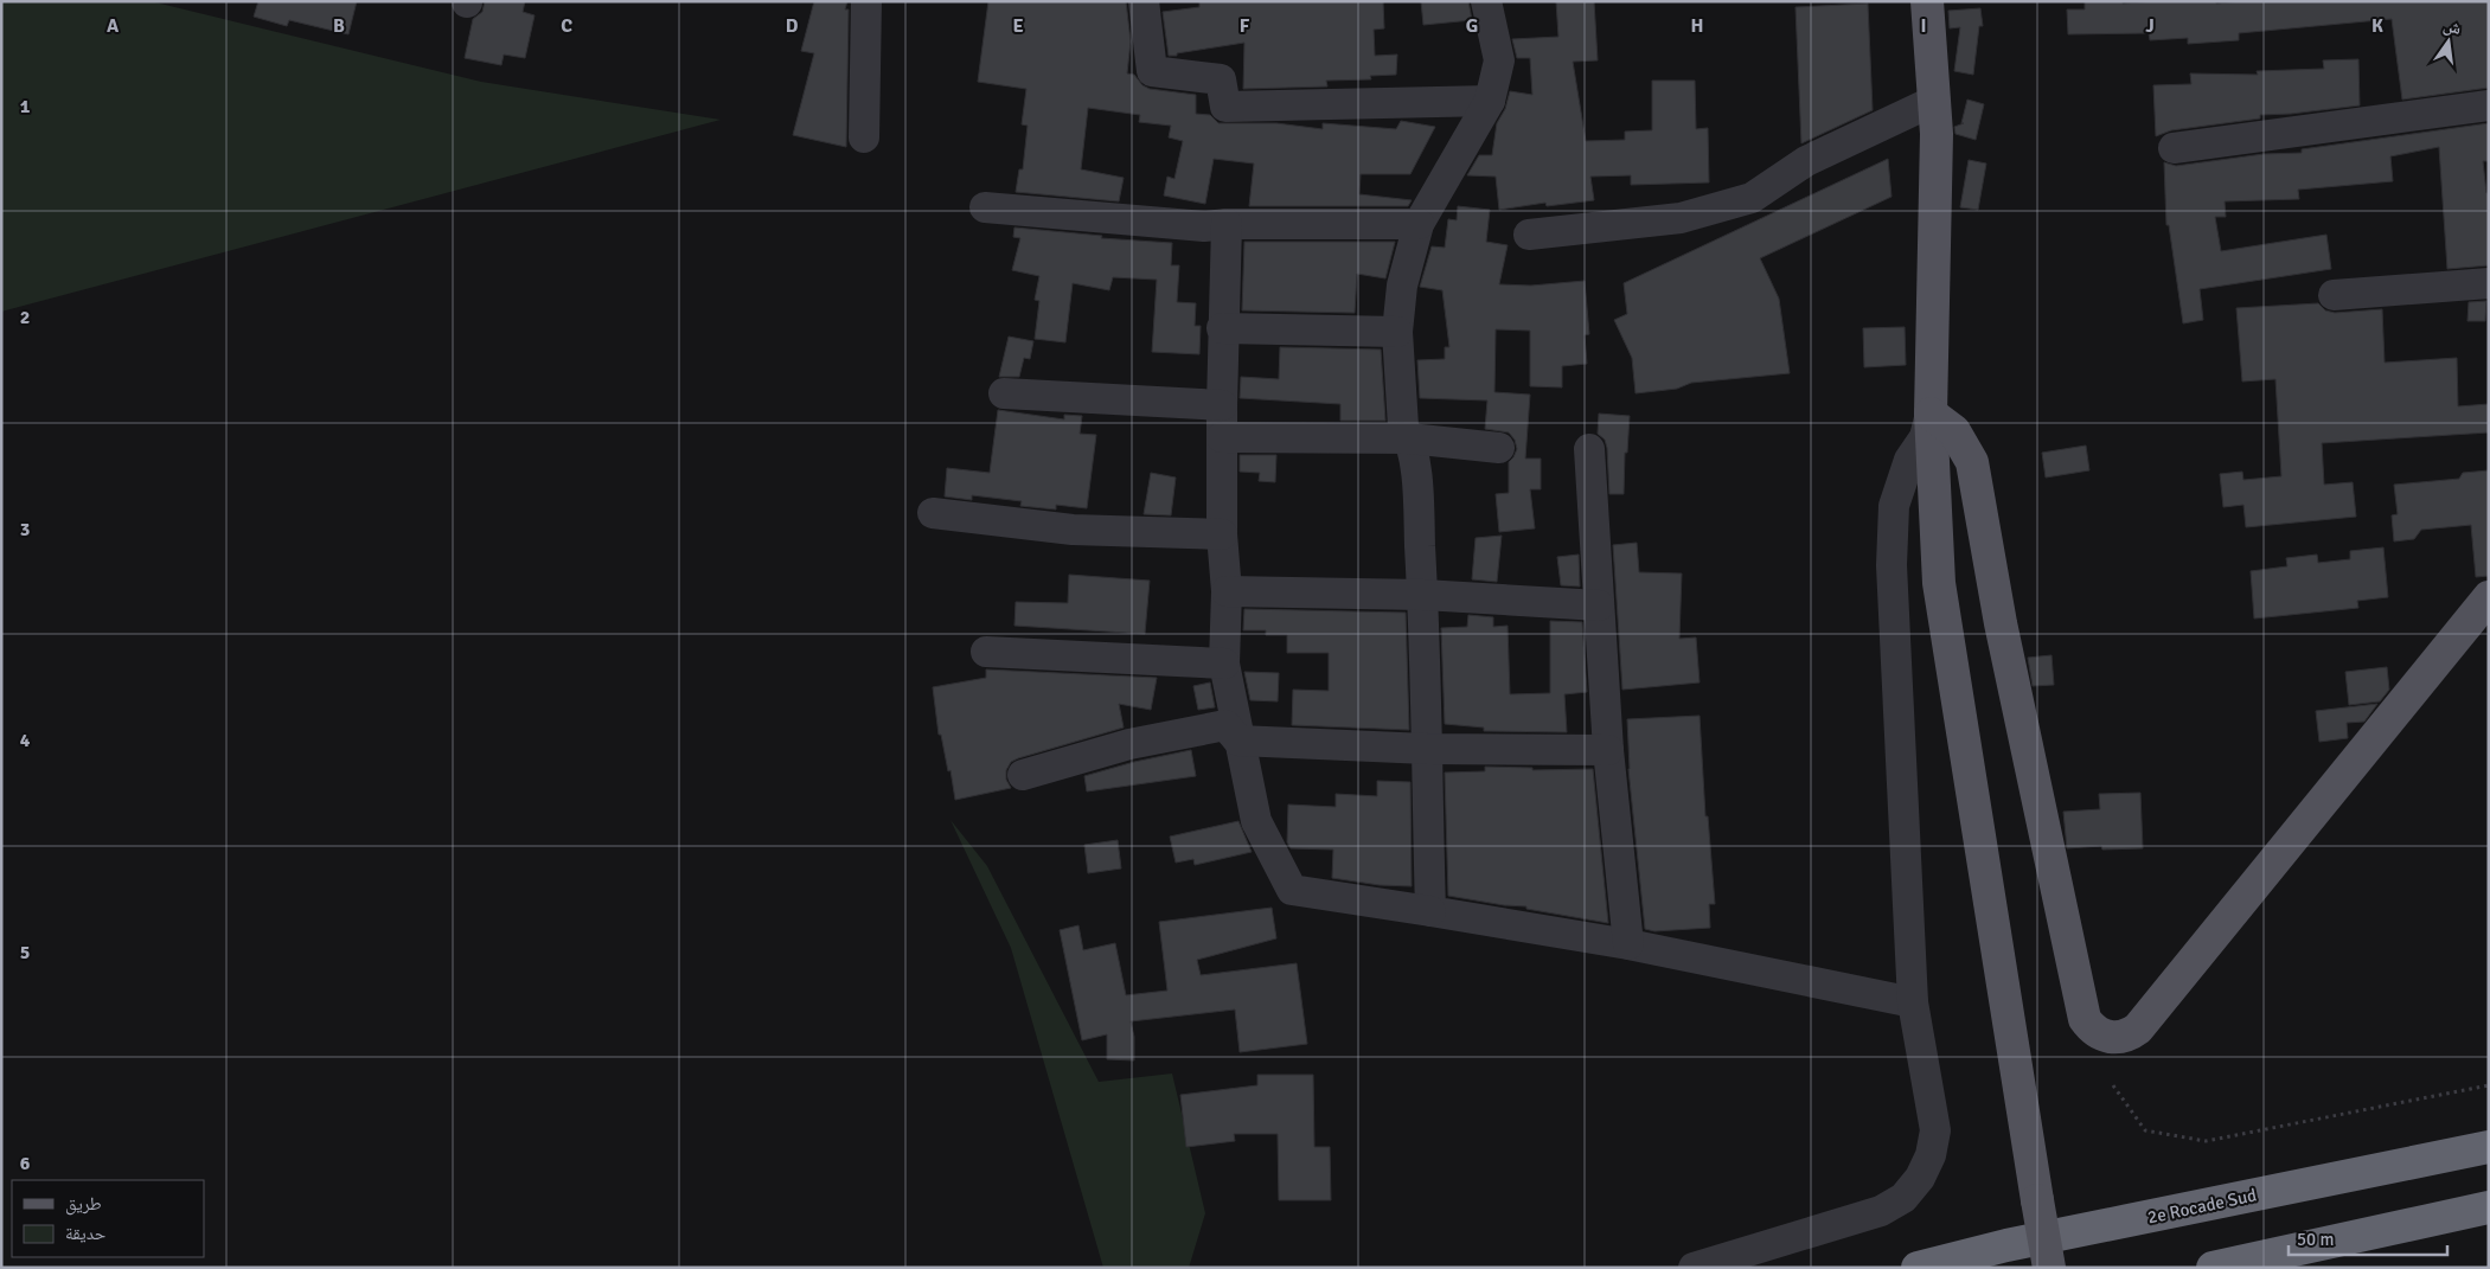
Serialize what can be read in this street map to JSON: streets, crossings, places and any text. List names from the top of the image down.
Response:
{
  "streets": {
    "highway": ["2e Rocade Sud"]
  },
  "legend": ["طريق", "حديقة"],
  "scale_bar": "50 m",
  "north": "top",
  "grid": {
    "columns": [
      "A",
      "B",
      "C",
      "D",
      "E",
      "F",
      "G",
      "H",
      "I",
      "J",
      "K"
    ],
    "rows": [
      "1",
      "2",
      "3",
      "4",
      "5",
      "6"
    ]
  }
}
